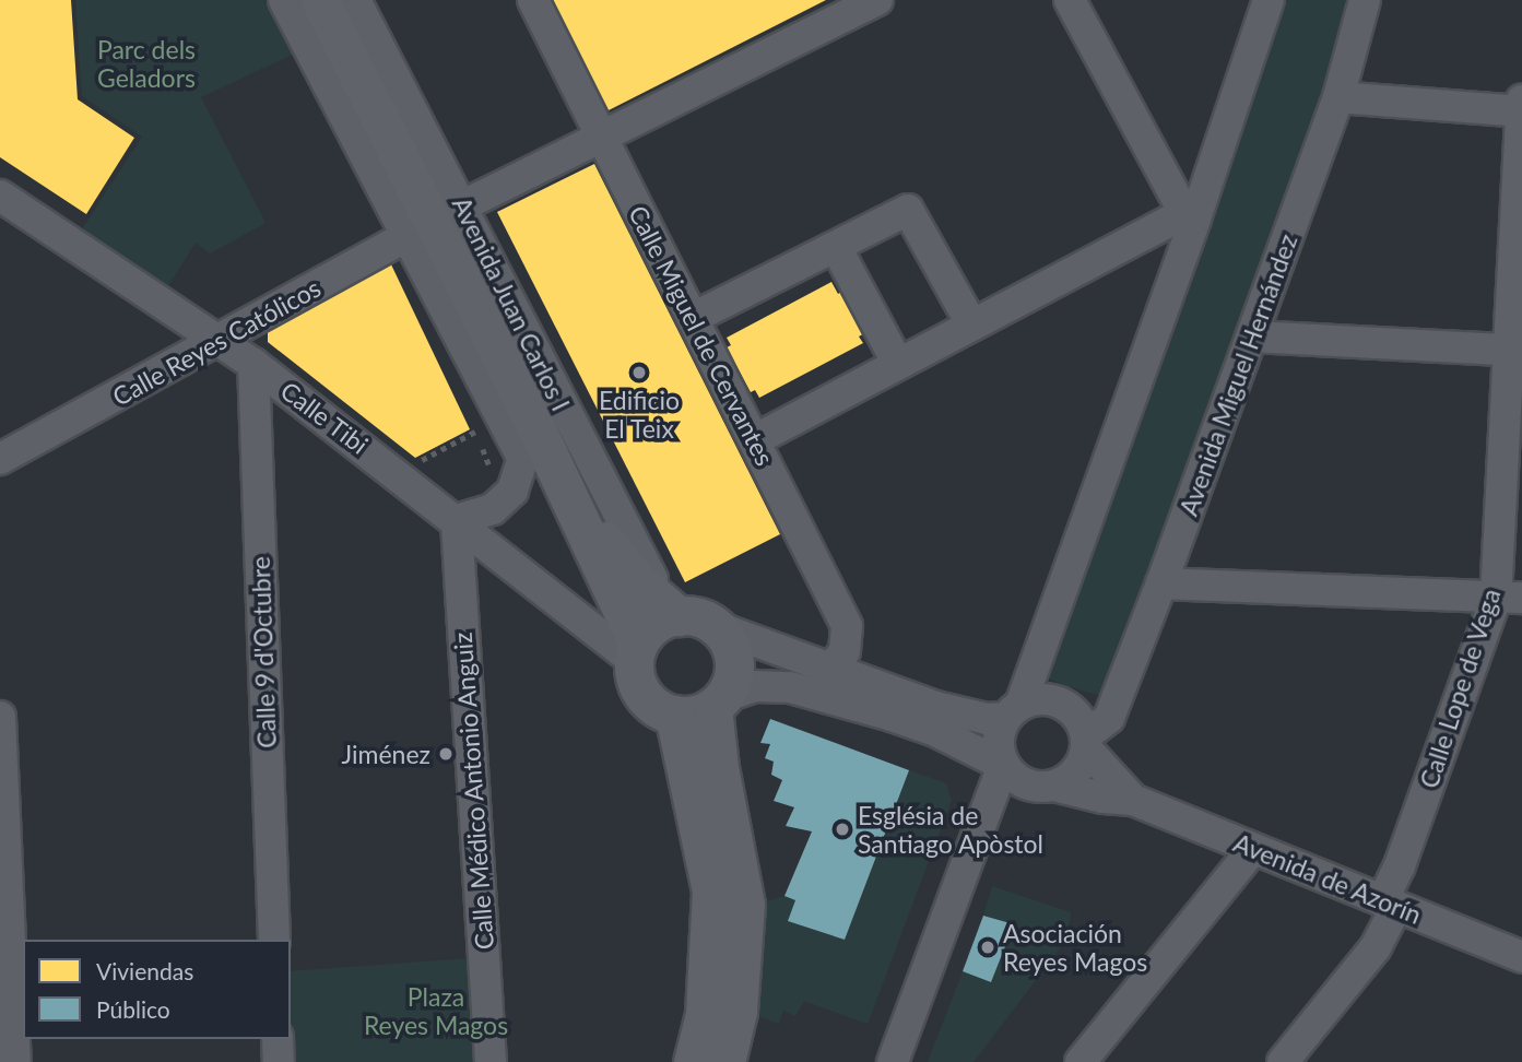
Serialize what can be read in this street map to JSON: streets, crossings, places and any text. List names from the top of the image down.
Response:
{
  "streets": {
    "main road": ["Avenida Juan Carlos I"],
    "street": [
      "Calle Miguel de Cervantes",
      "Calle Reyes Católicos",
      "Avenida Miguel Hernández",
      "Calle Tibi",
      "Calle 9 d'Octubre",
      "Calle Lope de Vega",
      "Calle Médico Antonio Anguiz",
      "Avenida de Azorín"
    ]
  },
  "crossings": [
    ["Avenida Juan Carlos I", "Calle Reyes Católicos"],
    ["Avenida Juan Carlos I", "Calle Tibi"],
    ["Calle Miguel de Cervantes", "Calle Reyes Católicos"],
    ["Calle Reyes Católicos", "Calle Tibi"],
    ["Avenida Miguel Hernández", "Avenida de Azorín"],
    ["Calle Tibi", "Calle 9 d'Octubre"],
    ["Calle Tibi", "Calle Médico Antonio Anguiz"],
    ["Calle Lope de Vega", "Avenida de Azorín"]
  ],
  "parks": ["Parc dels Geladors", "Plaza Reyes Magos"],
  "places": [
    "Edificio El Teix",
    "Jiménez",
    "Església de Santiago Apòstol",
    "Asociación Reyes Magos"
  ],
  "legend": ["Viviendas", "Público"]
}
